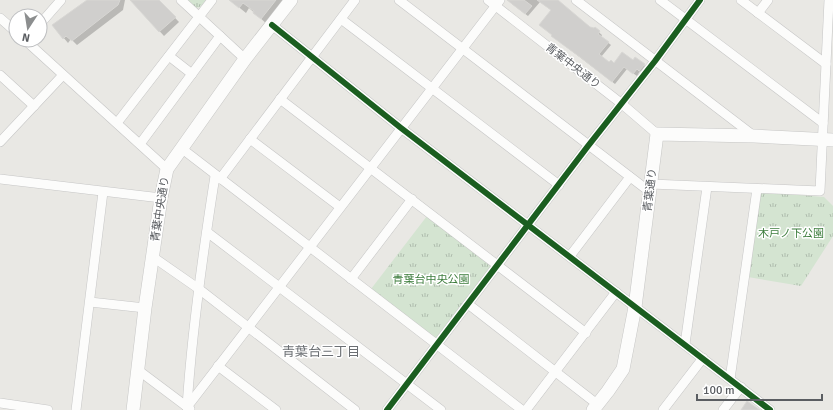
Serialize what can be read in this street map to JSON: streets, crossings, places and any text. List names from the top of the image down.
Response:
{
  "streets": {
    "street": ["青葉中央通り", "青葉通り"]
  },
  "crossings": [
    ["青葉中央通り", "青葉通り"]
  ],
  "districts": ["青葉台三丁目"],
  "parks": ["木戸ノ下公園", "青葉台中央公園"],
  "scale_bar": "100 m",
  "north": "bottom"
}
